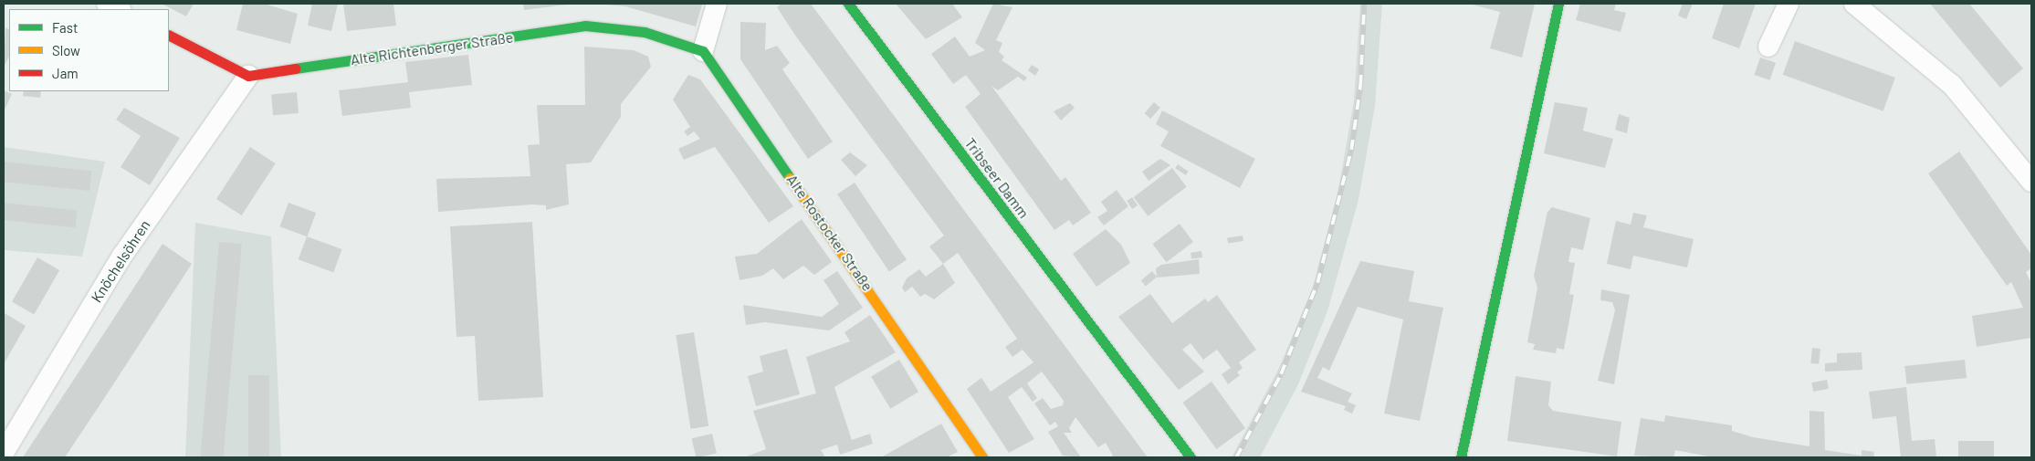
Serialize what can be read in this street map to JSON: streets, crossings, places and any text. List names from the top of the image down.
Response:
{
  "streets": {
    "street": [
      "Alte Richtenberger Straße",
      "Tribseer Damm",
      "Alte Rostocker Straße",
      "Knöchelsöhren"
    ]
  },
  "crossings": [
    ["Alte Richtenberger Straße", "Alte Rostocker Straße"],
    ["Alte Richtenberger Straße", "Knöchelsöhren"]
  ],
  "legend": ["Fast", "Slow", "Jam"]
}
